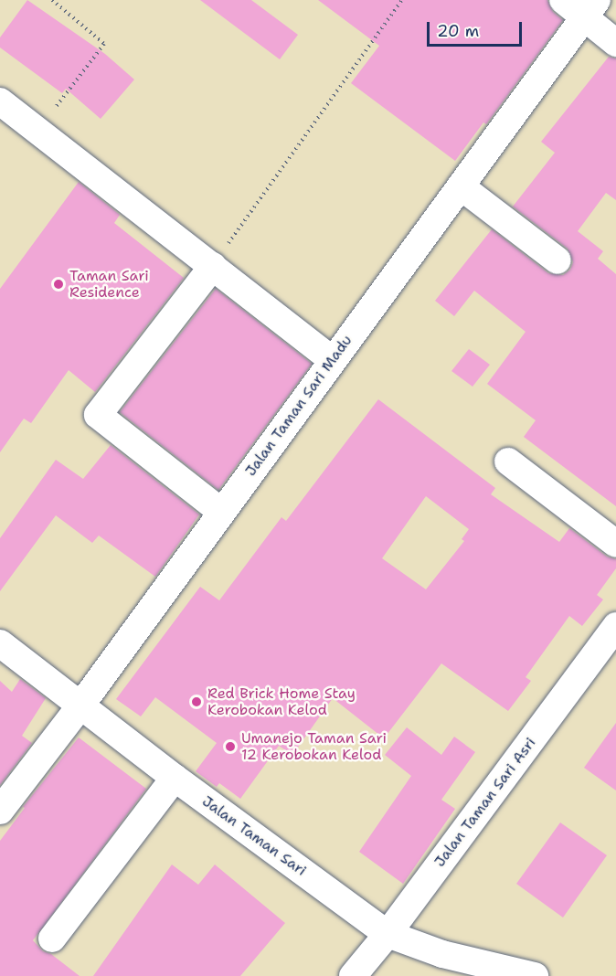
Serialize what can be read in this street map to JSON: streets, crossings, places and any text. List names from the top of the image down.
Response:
{
  "streets": {
    "street": ["Jalan Taman Sari Madu", "Jalan Taman Sari Asri", "Jalan Taman Sari"]
  },
  "crossings": [
    ["Jalan Taman Sari Madu", "Jalan Taman Sari"],
    ["Jalan Taman Sari Asri", "Jalan Taman Sari"]
  ],
  "places": ["Taman Sari Residence", "Red Brick Home Stay Kerobokan Kelod", "Umanejo Taman Sari 12 Kerobokan Kelod"],
  "scale_bar": "20 m"
}
